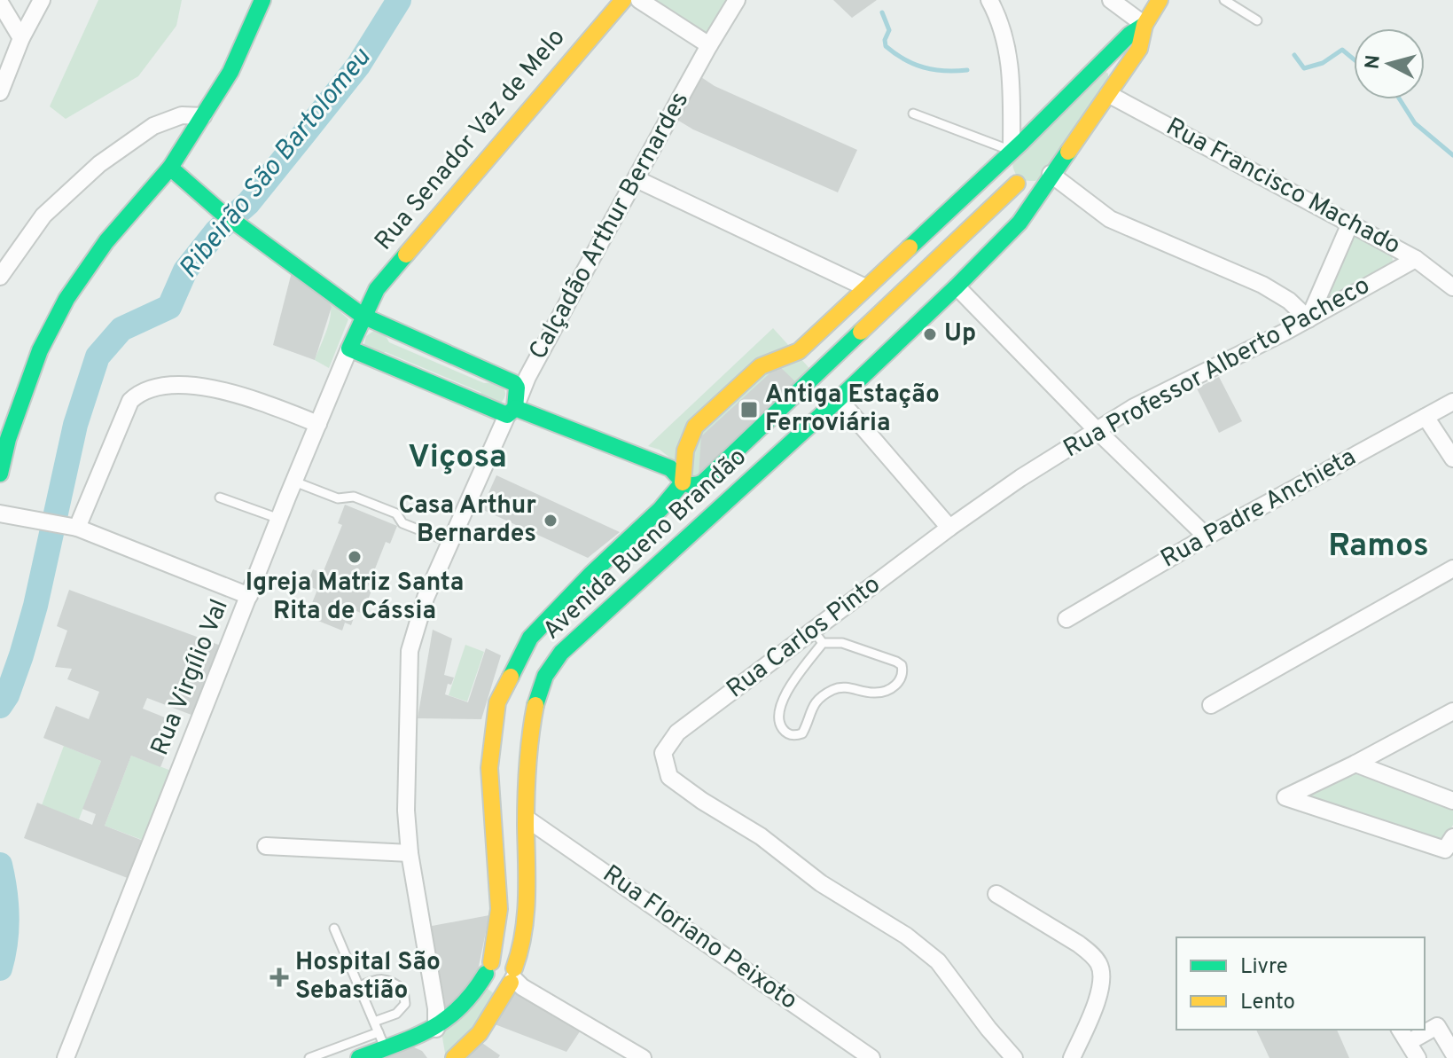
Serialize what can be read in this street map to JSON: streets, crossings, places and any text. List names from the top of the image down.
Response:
{
  "streets": {
    "street": [
      "Rua Senador Vaz de Melo",
      "Rua Francisco Machado",
      "Calçadão Arthur Bernardes",
      "Rua Professor Alberto Pacheco",
      "Rua Padre Anchieta",
      "Avenida Bueno Brandão",
      "Rua Carlos Pinto",
      "Rua Virgílio Val",
      "Rua Floriano Peixoto"
    ]
  },
  "crossings": [
    ["Rua Senador Vaz de Melo", "Rua Virgílio Val"],
    ["Rua Francisco Machado", "Rua Professor Alberto Pacheco"],
    ["Rua Francisco Machado", "Avenida Bueno Brandão"],
    ["Calçadão Arthur Bernardes", "Avenida Bueno Brandão"],
    ["Rua Professor Alberto Pacheco", "Rua Carlos Pinto"],
    ["Avenida Bueno Brandão", "Rua Floriano Peixoto"]
  ],
  "districts": ["Viçosa", "Ramos"],
  "water": ["Ribeirão São Bartolomeu"],
  "places": {
    "other": ["Up", "Casa Arthur Bernardes", "Igreja Matriz Santa Rita de Cássia"],
    "transit": ["Antiga Estação Ferroviária"],
    "health": ["Hospital São Sebastião"]
  },
  "legend": ["Livre", "Lento"],
  "north": "left"
}
